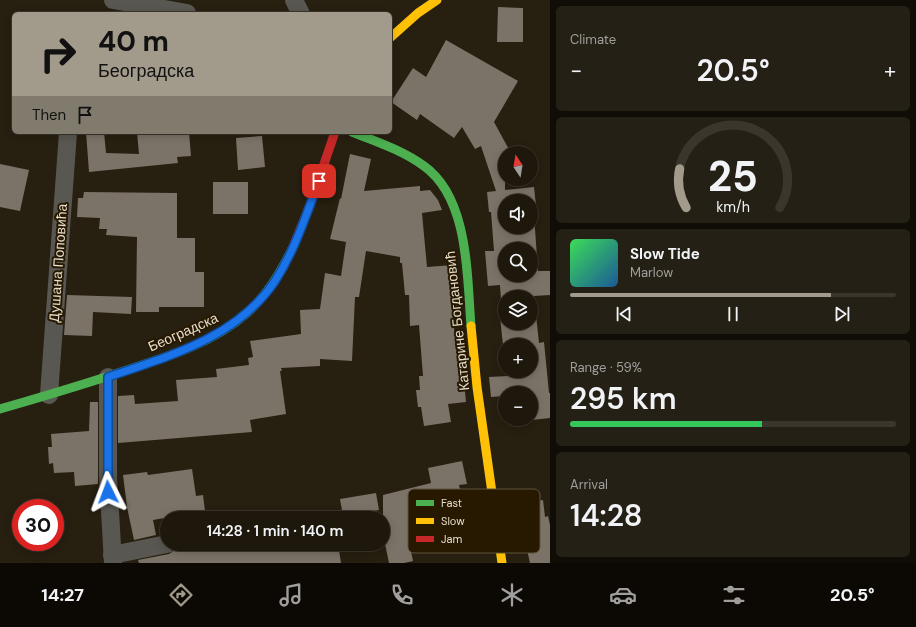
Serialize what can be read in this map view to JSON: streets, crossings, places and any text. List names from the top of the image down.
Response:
{
  "streets": {
    "street": ["Душана Поповића", "Катарине Богдановић", "Београдска"]
  },
  "crossings": [
    ["Душана Поповића", "Београдска"]
  ],
  "legend": ["Fast", "Slow", "Jam"],
  "north": "top",
  "page": {
    "tile": [
      "Climate",
      ["Range · 59%", "295 km"],
      ["Arrival", "14:28"]
    ],
    "turn": ["40 m", "Београдска"],
    "heat": ["−", "20.5°", "+"],
    "then": "Then",
    "map_buttons": ["+", "−"],
    "song": ["Slow Tide", "Marlow"],
    "limit": "30",
    "trip": "14:28 · 1 min · 140 m",
    "tabs": ["14:27", "20.5°"],
    "gauge": ["25", "km/h"]
  }
}
